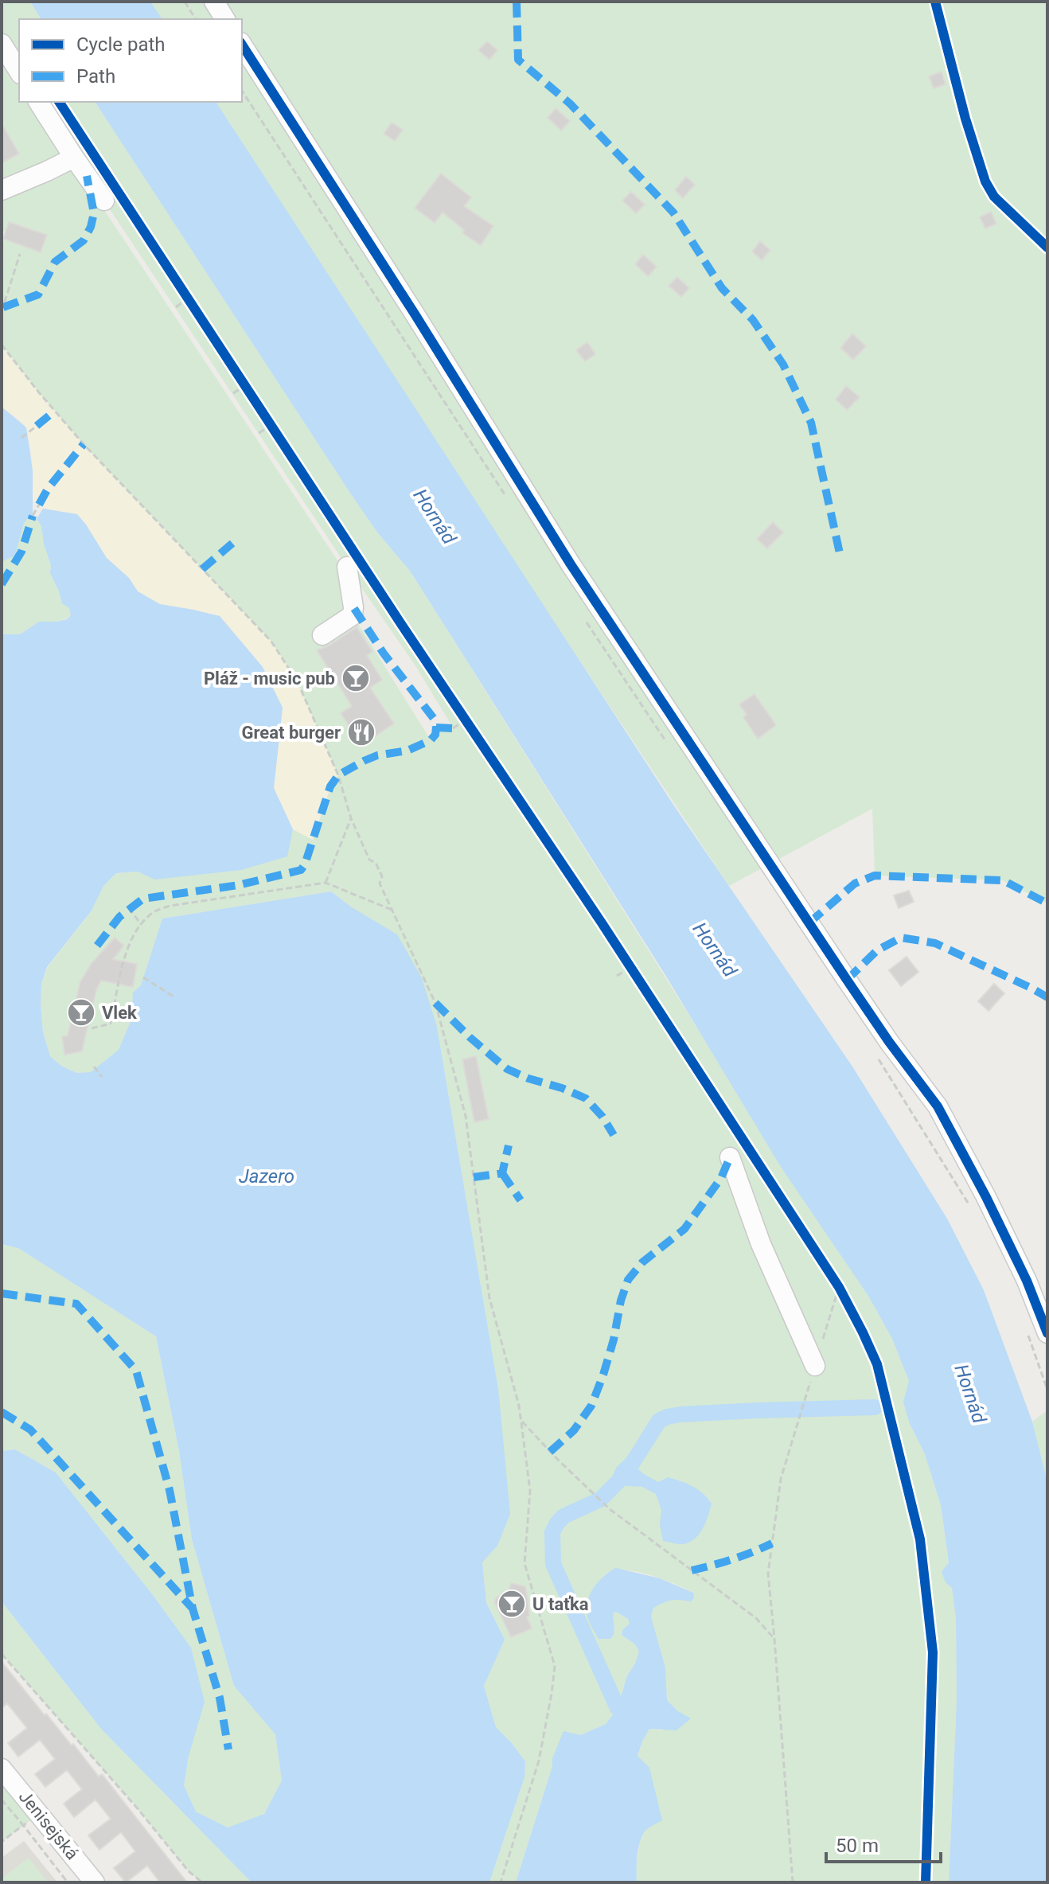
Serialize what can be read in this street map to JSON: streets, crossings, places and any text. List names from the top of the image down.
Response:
{
  "streets": {
    "street": ["Jenisejská"]
  },
  "water": ["Hornád", "Jazero"],
  "places": {
    "bar": ["Pláž - music pub", "Vlek", "U taťka"],
    "restaurant": ["Great burger"]
  },
  "legend": ["Cycle path", "Path"],
  "scale_bar": "50 m"
}
